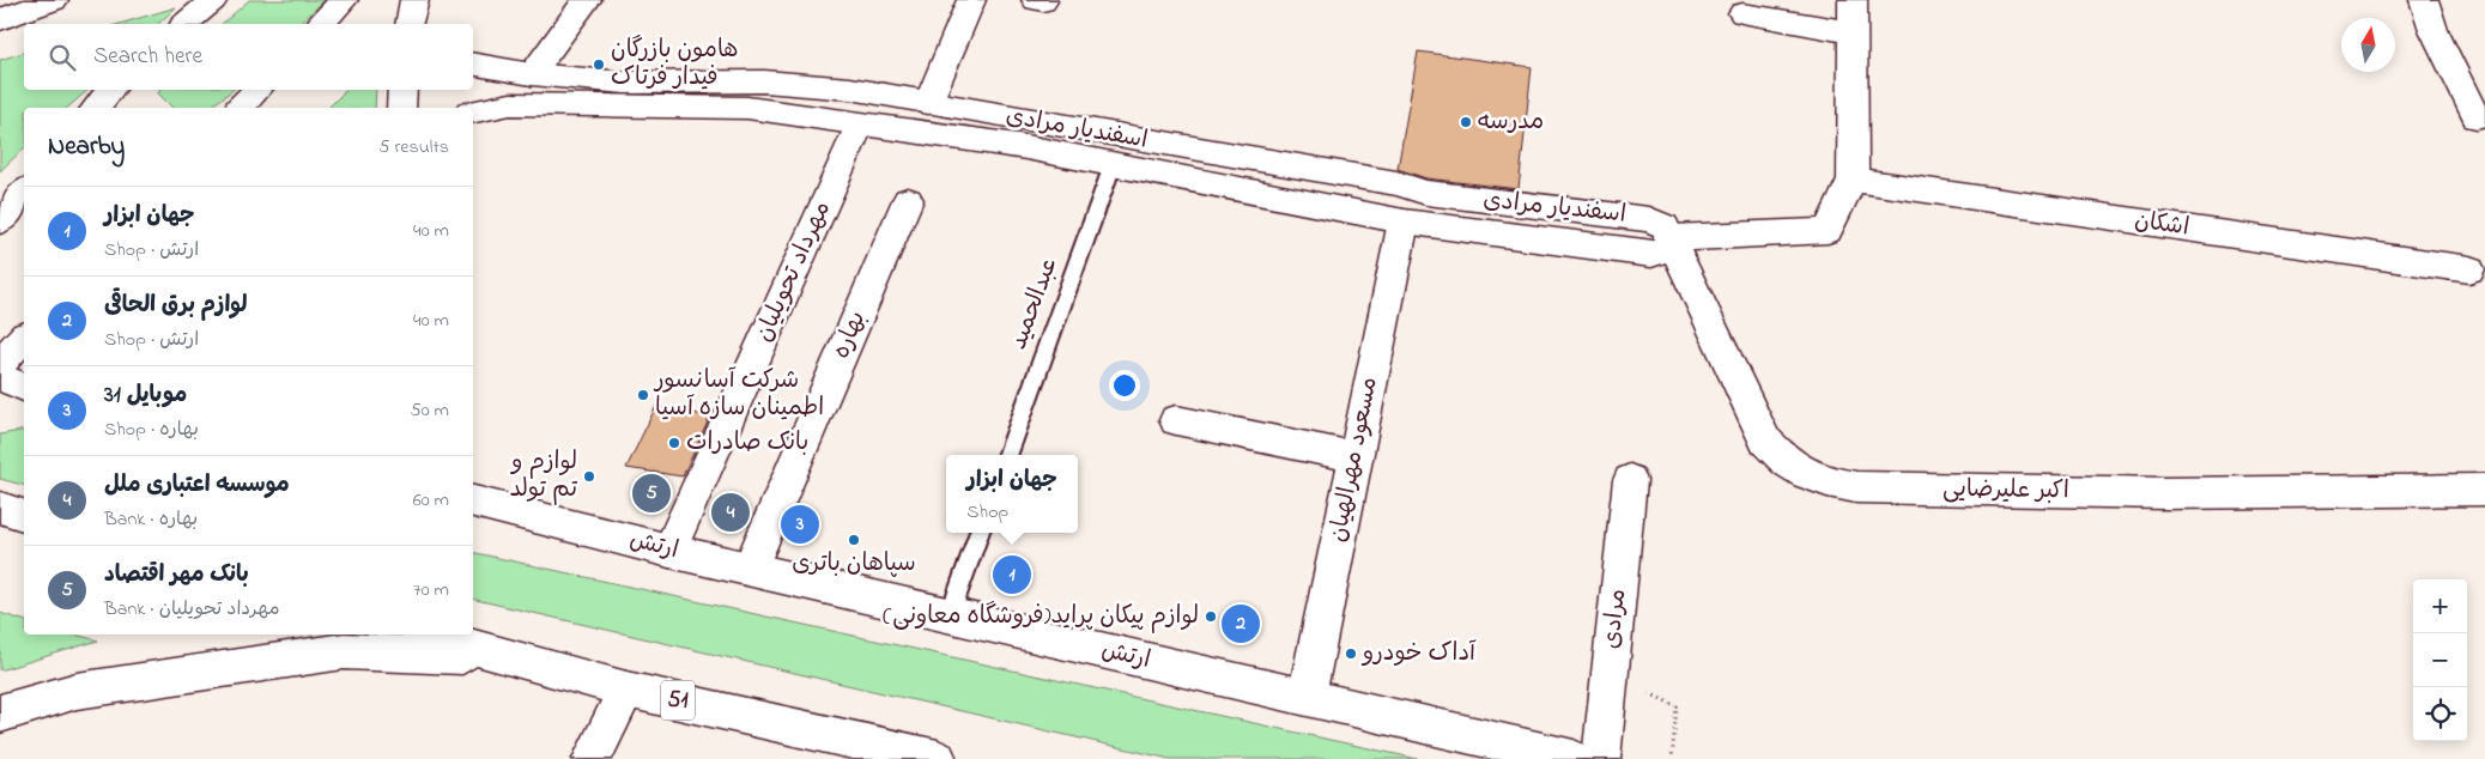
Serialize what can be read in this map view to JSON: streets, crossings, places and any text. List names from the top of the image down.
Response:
{
  "streets": {
    "street": [
      "اسفندیار مرادی",
      "اشکان",
      "مهرداد تحویلیان",
      "بهاره",
      "مسعود مهرالهیان",
      "اکبر علیرضایی",
      "ارتش",
      "مرادی",
      "51"
    ],
    "lane": ["عبدالحمید"]
  },
  "crossings": [
    ["اسفندیار مرادی", "مهرداد تحویلیان"],
    ["اسفندیار مرادی", "عبدالحمید"],
    ["اسفندیار مرادی", "مسعود مهرالهیان"],
    ["اسفندیار مرادی", "اکبر علیرضایی"],
    ["مهرداد تحویلیان", "ارتش"],
    ["بهاره", "ارتش"],
    ["مسعود مهرالهیان", "ارتش"]
  ],
  "places": [
    "هامون بازرگان فیدار فرتاک",
    "مدرسه",
    "شرکت آسانسور اطمینان سازه آسیا",
    "بانک صادرات",
    "لوازم و تم تولد",
    "سپاهان باتری",
    "لوازم پیکان پراید(فروشگاه معاونی)",
    "آداک خودرو"
  ],
  "north": "top",
  "page": {
    "search": "Search here",
    "heading": ["Nearby", "5 results"],
    "list": [
      {
        "mark": "1",
        "name": "جهان ابزار",
        "note": "Shop · ارتش",
        "value": "40 m"
      },
      {
        "mark": "2",
        "name": "لوازم برق الحاقی",
        "note": "Shop · ارتش",
        "value": "40 m"
      },
      {
        "mark": "3",
        "name": "موبایل 31",
        "note": "Shop · بهاره",
        "value": "50 m"
      },
      {
        "mark": "4",
        "name": "موسسه اعتباری ملل",
        "note": "Bank · بهاره",
        "value": "60 m"
      },
      {
        "mark": "5",
        "name": "بانک مهر اقتصاد",
        "note": "Bank · مهرداد تحویلیان",
        "value": "70 m"
      }
    ],
    "popup": ["جهان ابزار", "Shop"],
    "pins": [
      "5",
      "4",
      "3",
      "1",
      "2"
    ],
    "map_buttons": ["+", "−"]
  }
}
